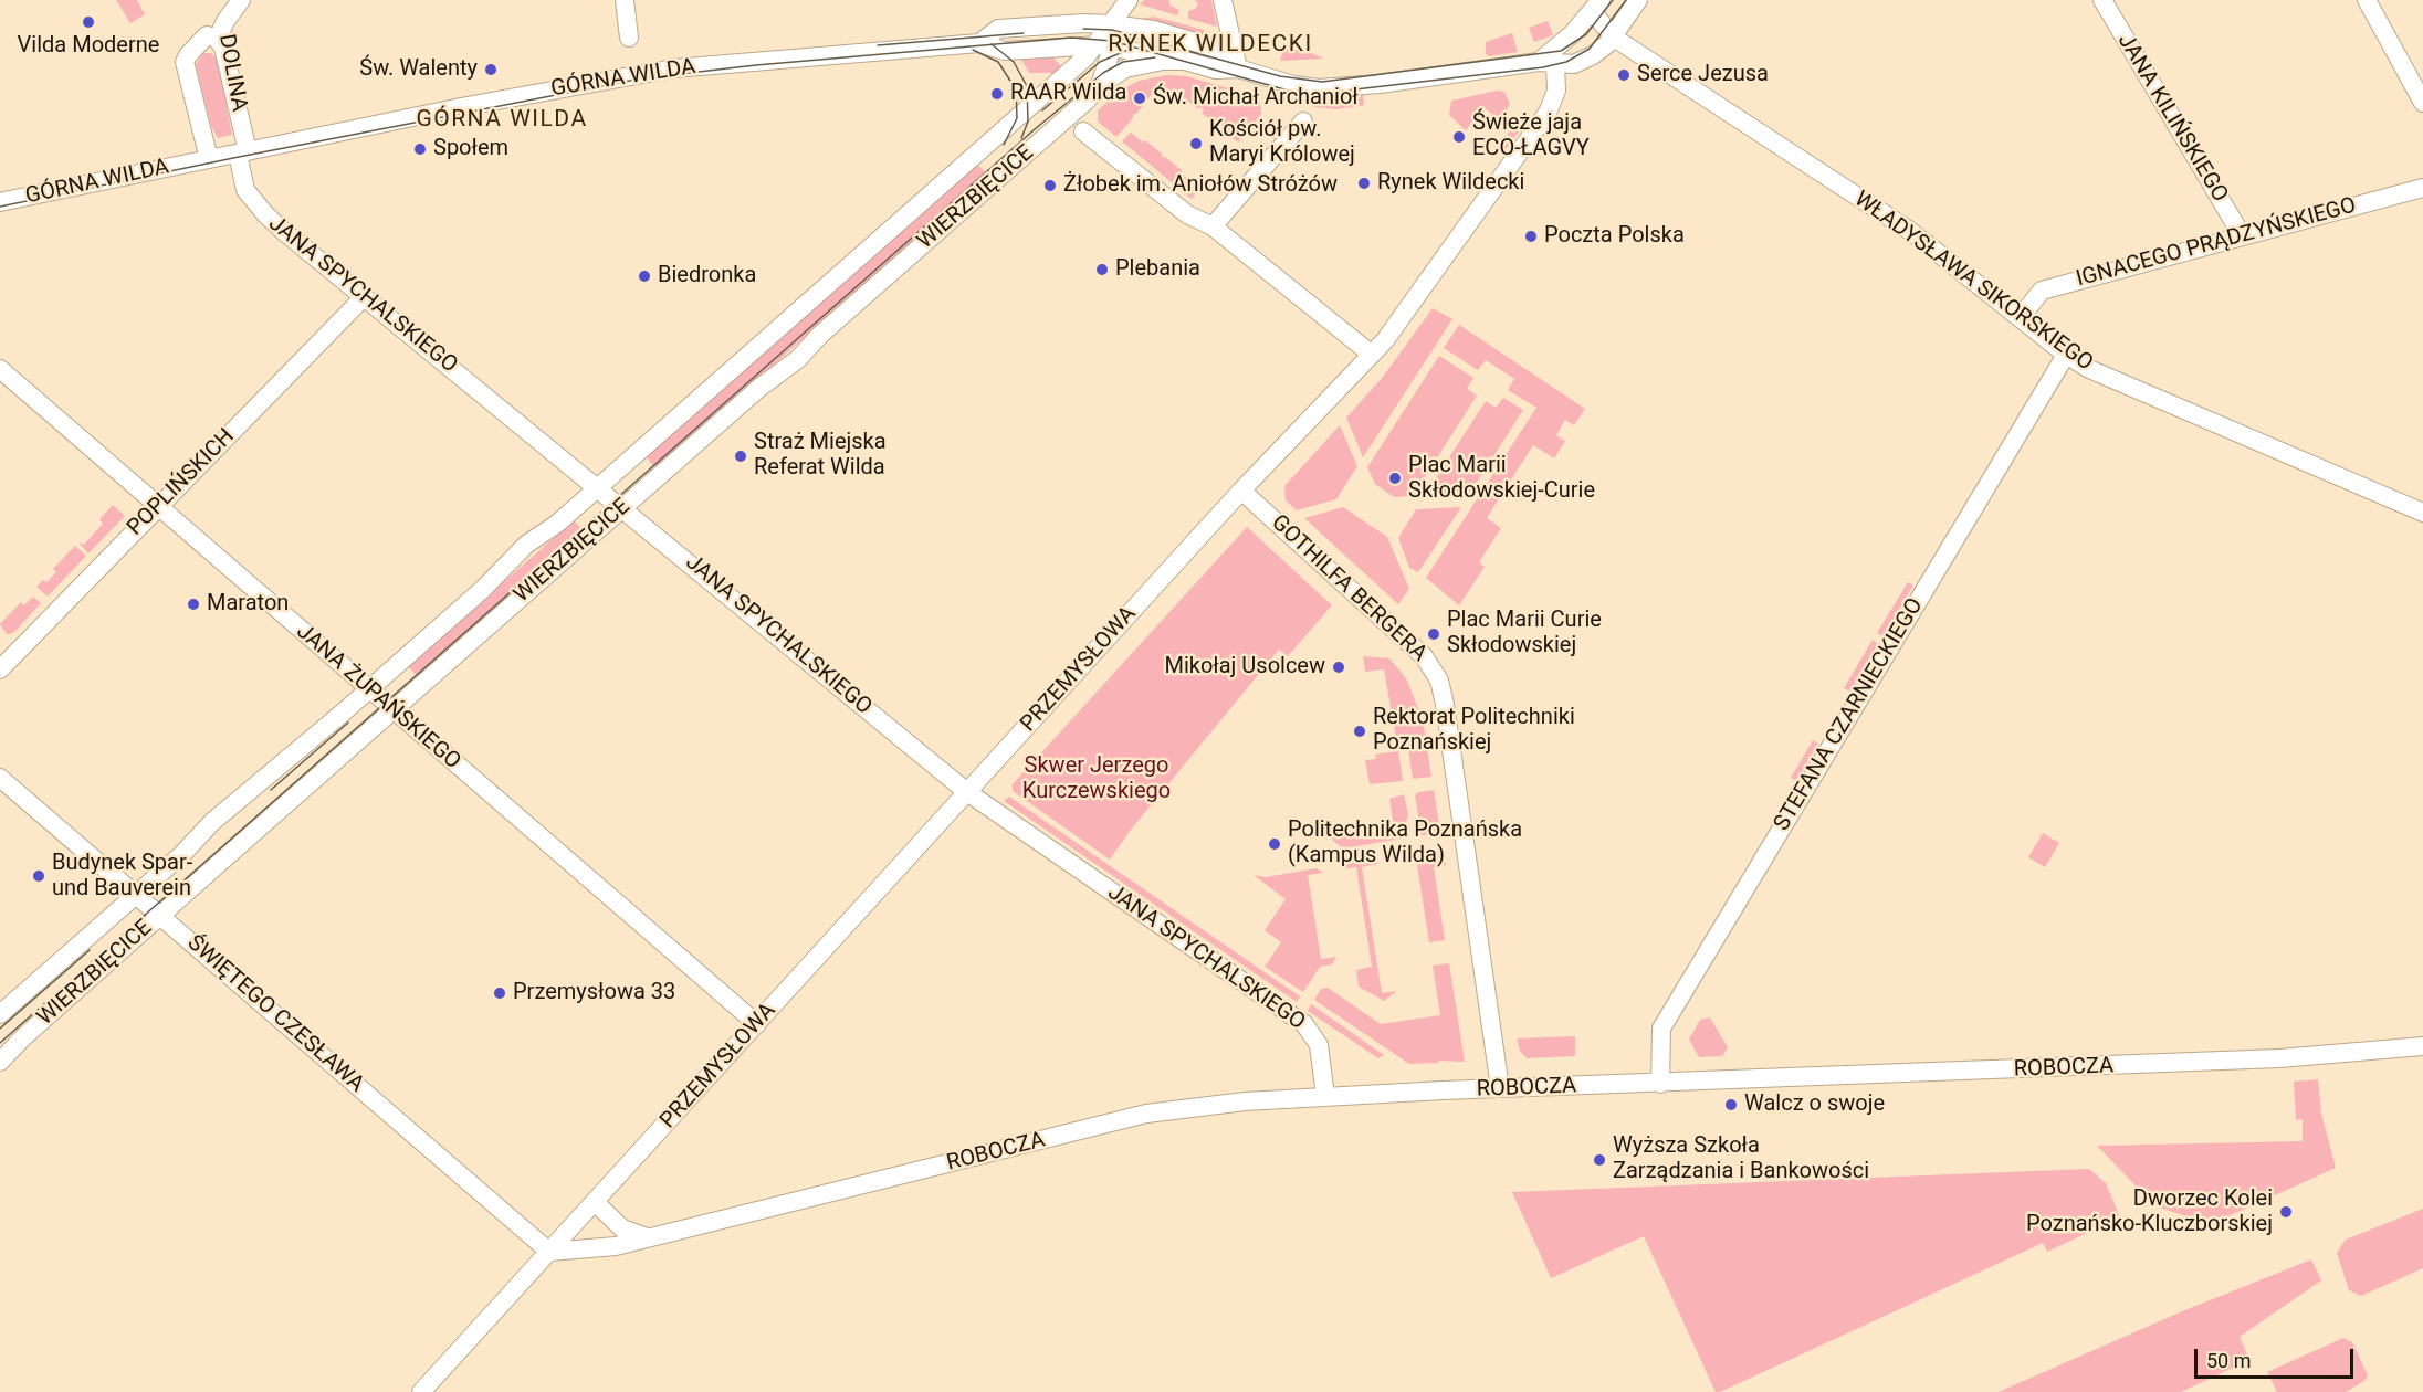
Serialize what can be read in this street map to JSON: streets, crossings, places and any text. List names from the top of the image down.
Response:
{
  "streets": {
    "street": [
      "DOLINA",
      "GÓRNA WILDA",
      "JANA KILIŃSKIEGO",
      "WIERZBIĘCICE",
      "IGNACEGO PRĄDZYŃSKIEGO",
      "WŁADYSŁAWA SIKORSKIEGO",
      "JANA SPYCHALSKIEGO",
      "POPLIŃSKICH",
      "GOTHILFA BERGERA",
      "PRZEMYSŁOWA",
      "JANA ŻUPAŃSKIEGO",
      "STEFANA CZARNIECKIEGO",
      "ŚWIĘTEGO CZESŁAWA",
      "ROBOCZA"
    ]
  },
  "crossings": [
    ["DOLINA", "GÓRNA WILDA"],
    ["DOLINA", "JANA SPYCHALSKIEGO"],
    ["GÓRNA WILDA", "WIERZBIĘCICE"],
    ["GÓRNA WILDA", "JANA SPYCHALSKIEGO"],
    ["JANA KILIŃSKIEGO", "IGNACEGO PRĄDZYŃSKIEGO"],
    ["WIERZBIĘCICE", "JANA SPYCHALSKIEGO"],
    ["WIERZBIĘCICE", "JANA ŻUPAŃSKIEGO"],
    ["WIERZBIĘCICE", "ŚWIĘTEGO CZESŁAWA"],
    ["IGNACEGO PRĄDZYŃSKIEGO", "WŁADYSŁAWA SIKORSKIEGO"],
    ["WŁADYSŁAWA SIKORSKIEGO", "STEFANA CZARNIECKIEGO"],
    ["JANA SPYCHALSKIEGO", "POPLIŃSKICH"],
    ["JANA SPYCHALSKIEGO", "PRZEMYSŁOWA"],
    ["JANA SPYCHALSKIEGO", "ROBOCZA"],
    ["POPLIŃSKICH", "JANA ŻUPAŃSKIEGO"],
    ["GOTHILFA BERGERA", "PRZEMYSŁOWA"],
    ["GOTHILFA BERGERA", "ROBOCZA"],
    ["PRZEMYSŁOWA", "JANA ŻUPAŃSKIEGO"],
    ["PRZEMYSŁOWA", "ŚWIĘTEGO CZESŁAWA"],
    ["PRZEMYSŁOWA", "ROBOCZA"],
    ["STEFANA CZARNIECKIEGO", "ROBOCZA"],
    ["ŚWIĘTEGO CZESŁAWA", "ROBOCZA"]
  ],
  "districts": ["RYNEK WILDECKI", "GÓRNA WILDA"],
  "parks": ["Skwer Jerzego Kurczewskiego"],
  "places": [
    "Vilda Moderne",
    "Św. Walenty",
    "Serce Jezusa",
    "RAAR Wilda",
    "Św. Michał Archanioł",
    "Świeże jaja ECO-ŁAGVY",
    "Kościół pw. Maryi Królowej",
    "Społem",
    "Rynek Wildecki",
    "Żłobek im. Aniołów Stróżów",
    "Poczta Polska",
    "Plebania",
    "Biedronka",
    "Straż Miejska Referat Wilda",
    "Plac Marii Skłodowskiej-Curie",
    "Maraton",
    "Plac Marii Curie Skłodowskiej",
    "Mikołaj Usolcew",
    "Rektorat Politechniki Poznańskiej",
    "Politechnika Poznańska (Kampus Wilda)",
    "Budynek Spar- und Bauverein",
    "Przemysłowa 33",
    "Walcz o swoje",
    "Wyższa Szkoła Zarządzania i Bankowości",
    "Dworzec Kolei Poznańsko-Kluczborskiej"
  ],
  "scale_bar": "50 m"
}
